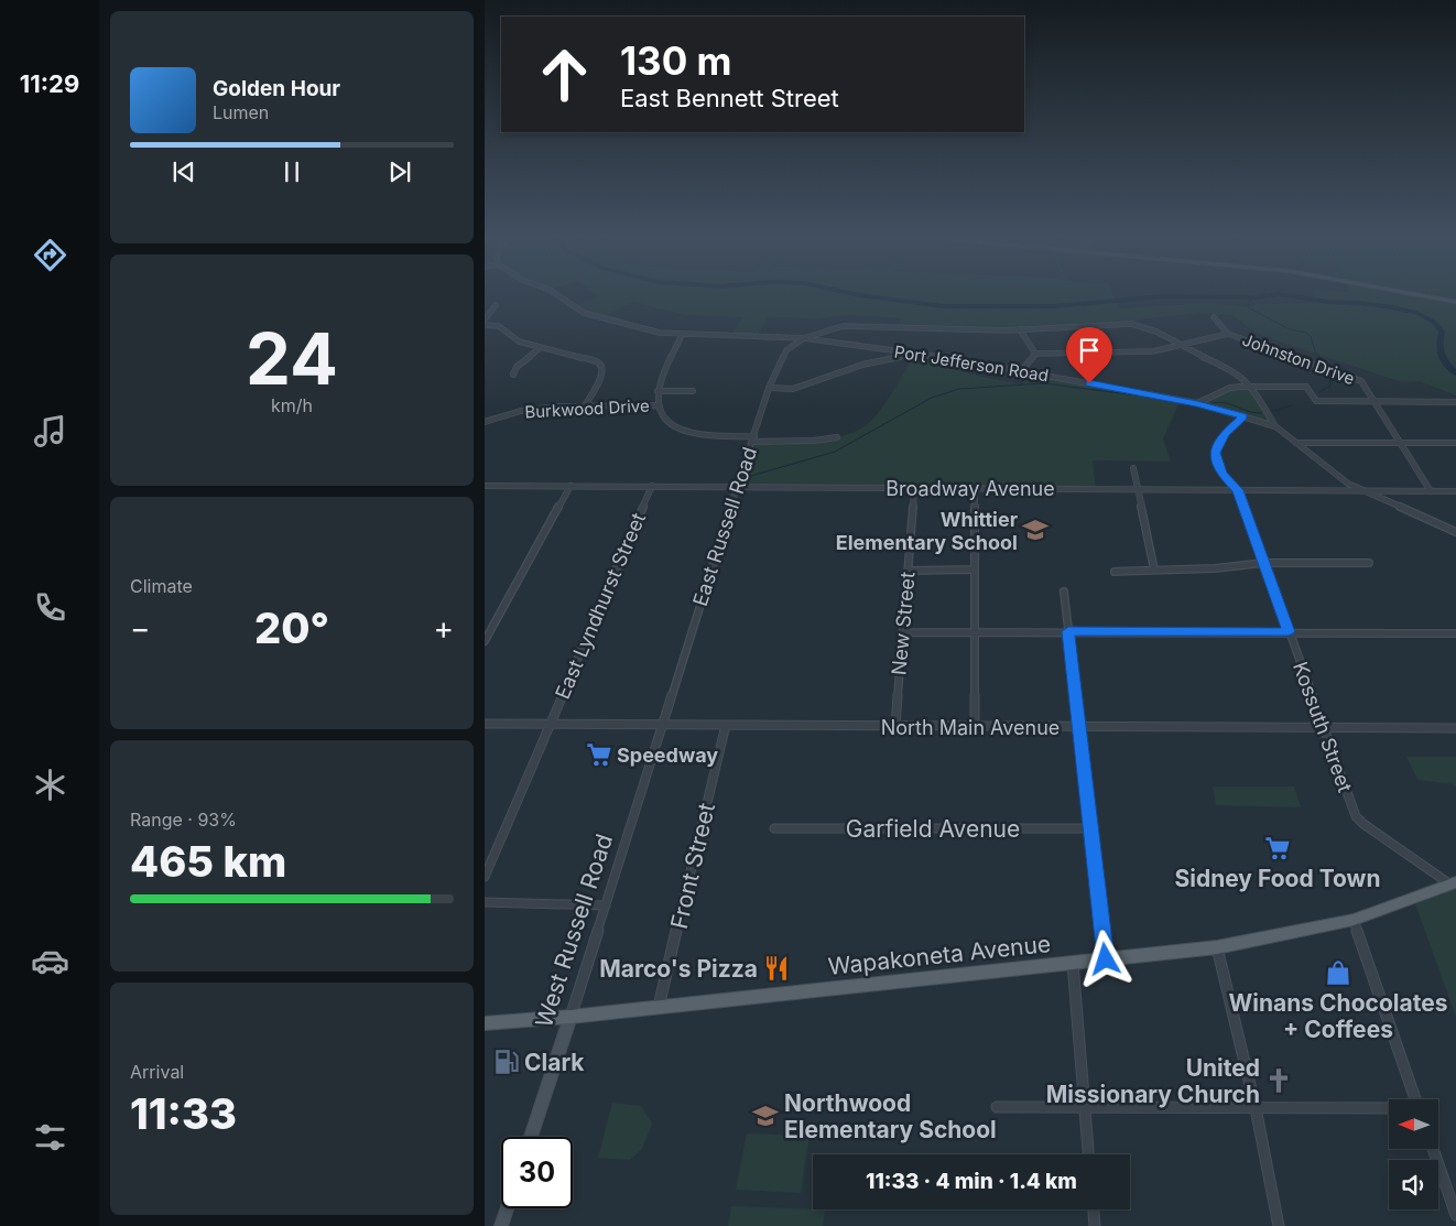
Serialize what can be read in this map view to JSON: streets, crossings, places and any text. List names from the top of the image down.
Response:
{
  "streets": {
    "main road": ["West Russell Road", "Wapakoneta Avenue"],
    "street": [
      "Johnston Drive",
      "Port Jefferson Road",
      "Burkwood Drive",
      "Broadway Avenue",
      "East Russell Road",
      "East Lyndhurst Street",
      "New Street",
      "North Main Avenue",
      "Kossuth Street",
      "Garfield Avenue",
      "Front Street"
    ]
  },
  "crossings": [
    ["Johnston Drive", "Broadway Avenue"],
    ["Port Jefferson Road", "Broadway Avenue"],
    ["Port Jefferson Road", "East Russell Road"],
    ["Port Jefferson Road", "Kossuth Street"],
    ["Broadway Avenue", "East Russell Road"],
    ["Broadway Avenue", "East Lyndhurst Street"],
    ["Broadway Avenue", "New Street"],
    ["Broadway Avenue", "Kossuth Street"],
    ["East Russell Road", "North Main Avenue"],
    ["East Russell Road", "West Russell Road"],
    ["East Lyndhurst Street", "North Main Avenue"],
    ["New Street", "North Main Avenue"],
    ["North Main Avenue", "Kossuth Street"],
    ["North Main Avenue", "Front Street"],
    ["North Main Avenue", "West Russell Road"],
    ["Kossuth Street", "Wapakoneta Avenue"],
    ["Front Street", "Wapakoneta Avenue"],
    ["West Russell Road", "Wapakoneta Avenue"]
  ],
  "places": {
    "school or university": ["Whittier Elementary School", "Northwood Elementary School"],
    "supermarket": ["Speedway", "Sidney Food Town"],
    "restaurant": ["Marco's Pizza"],
    "shop": ["Winans Chocolates + Coffees"],
    "fuel station": ["Clark"],
    "church": ["United Missionary Church"]
  },
  "north": "left",
  "page": {
    "tabs": "11:29",
    "turn": ["130 m", "East Bennett Street"],
    "song": ["Golden Hour", "Lumen"],
    "tile": [
      ["24", "km/h"],
      "Climate",
      ["Range · 93%", "465 km"],
      ["Arrival", "11:33"]
    ],
    "heat": ["−", "20°", "+"],
    "limit": "30",
    "trip": "11:33 · 4 min · 1.4 km"
  }
}
